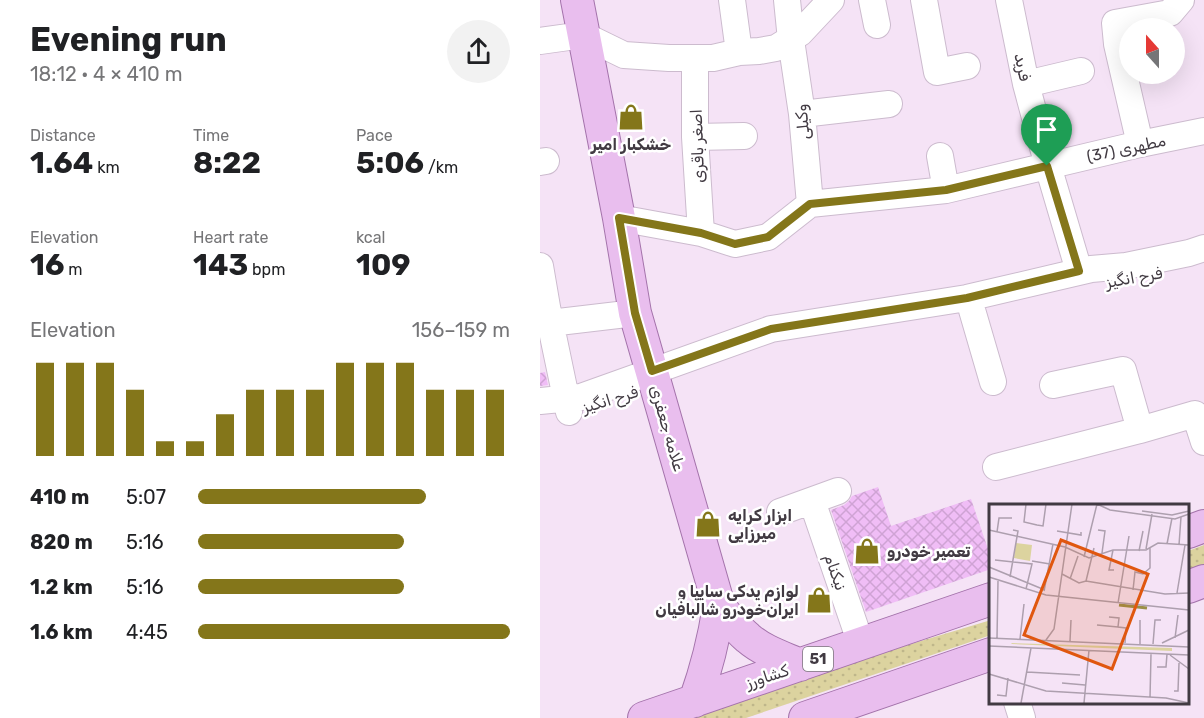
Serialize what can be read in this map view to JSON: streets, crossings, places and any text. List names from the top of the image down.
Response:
{
  "streets": {
    "main road": ["علامه جعفری", "51", "کشاورز"],
    "street": [
      "فرید",
      "وکیلی",
      "اصغر باقری",
      "مطهری (37)",
      "فرح انگیز",
      "نیکنام"
    ]
  },
  "crossings": [
    ["فرید", "مطهری (37)"],
    ["وکیلی", "مطهری (37)"],
    ["فرح انگیز", "علامه جعفری"],
    ["علامه جعفری", "کشاورز"],
    ["نیکنام", "کشاورز"]
  ],
  "places": {
    "shop": [
      "خشکبار امیر",
      "ابزار کرایه میرزایی",
      "تعمیر خودرو",
      "لوازم یدکی سایپا و ایران‌خودرو شالبافیان"
    ]
  },
  "north": "top",
  "page": {
    "heading": ["Evening run", "18:12 · 4 × 410 m"],
    "stats": [
      ["Distance", "1.64 km"],
      ["Time", "8:22"],
      ["Pace", "5:06 /km"],
      ["Elevation", "16 m"],
      ["Heart rate", "143 bpm"],
      ["kcal", "109"]
    ],
    "chart": ["Elevation", "156–159 m"],
    "list": [
      {
        "name": "410 m",
        "note": "5:07"
      },
      {
        "name": "820 m",
        "note": "5:16"
      },
      {
        "name": "1.2 km",
        "note": "5:16"
      },
      {
        "name": "1.6 km",
        "note": "4:45"
      }
    ]
  }
}
